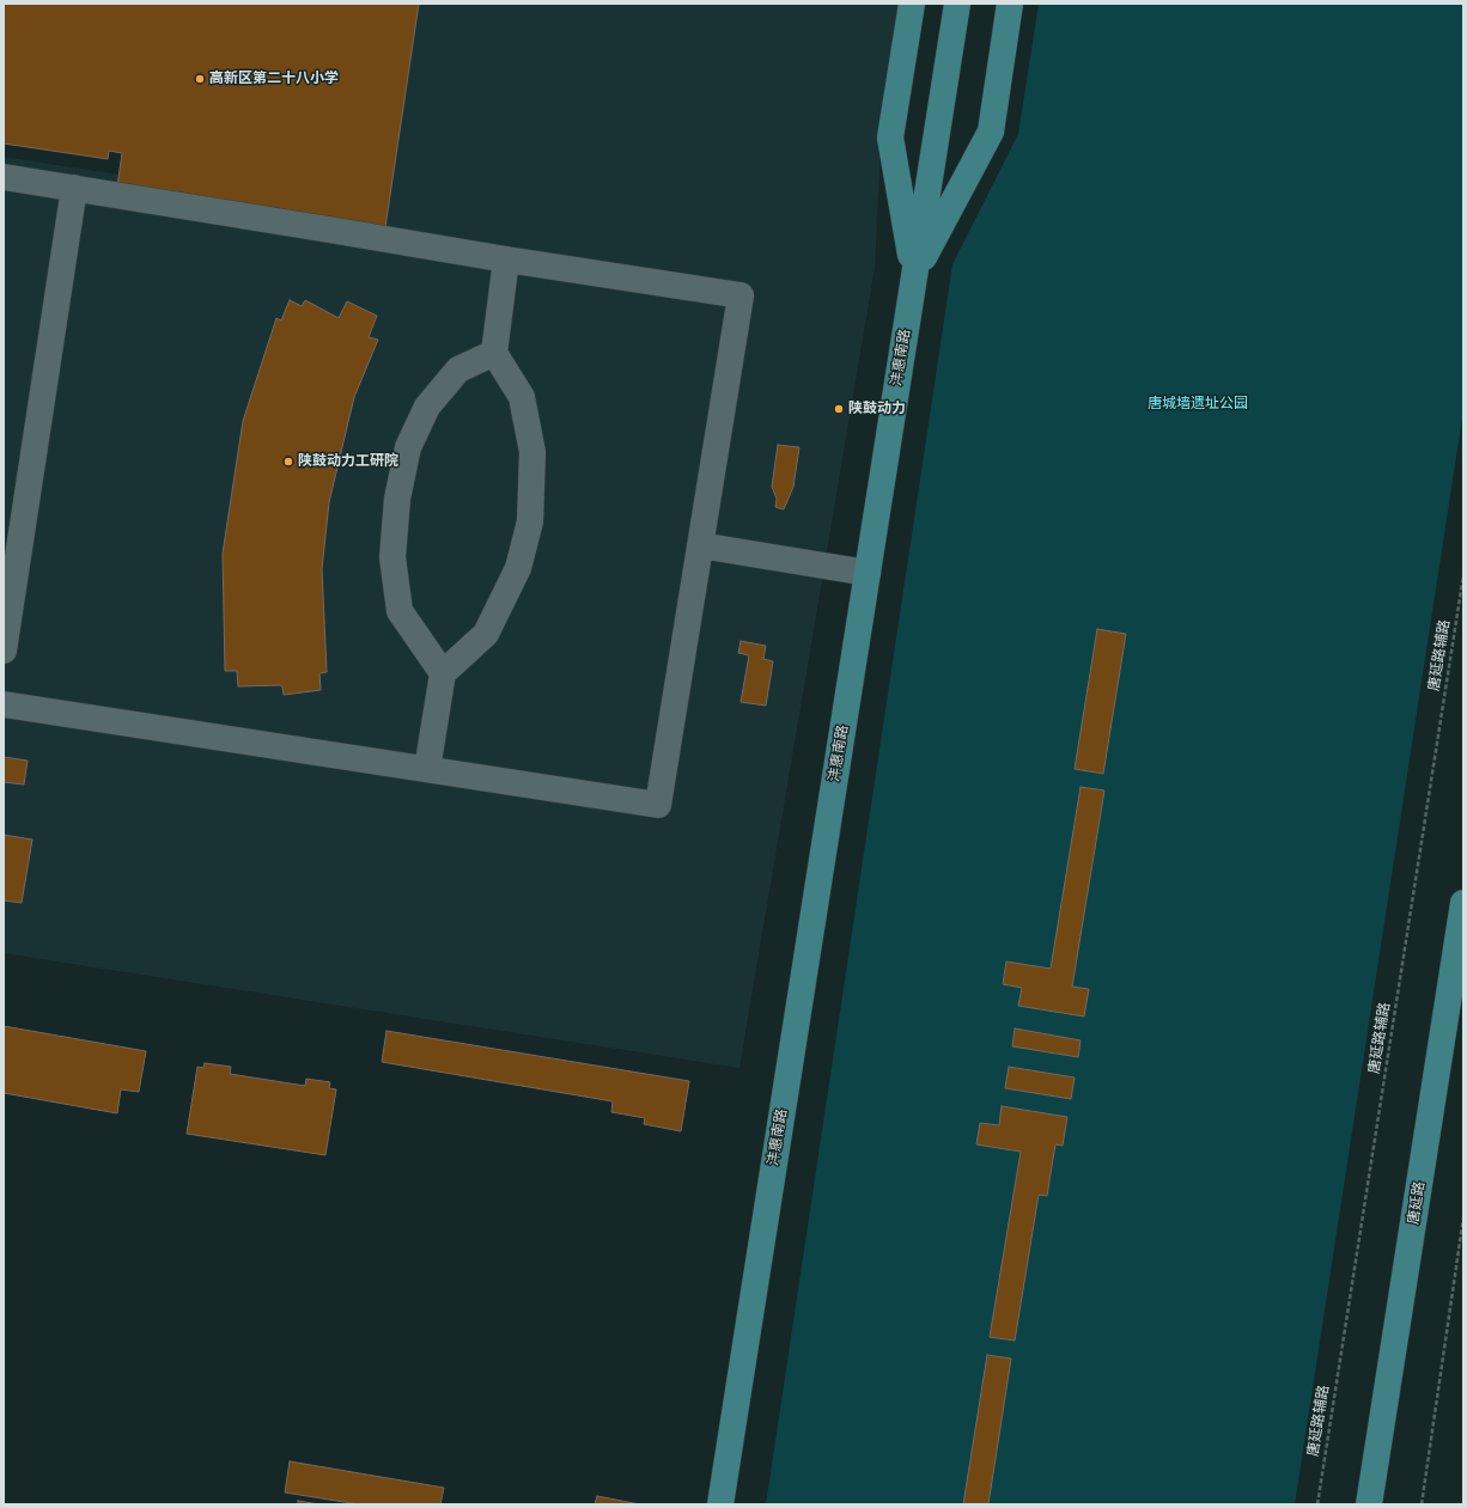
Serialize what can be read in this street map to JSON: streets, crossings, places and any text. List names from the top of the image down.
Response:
{
  "streets": {
    "main road": ["沣惠南路", "唐延路"],
    "path": ["唐延路辅路"]
  },
  "parks": ["唐城墙遗址公园"],
  "places": ["高新区第二十八小学", "陕鼓动力", "陕鼓动力工研院"]
}
